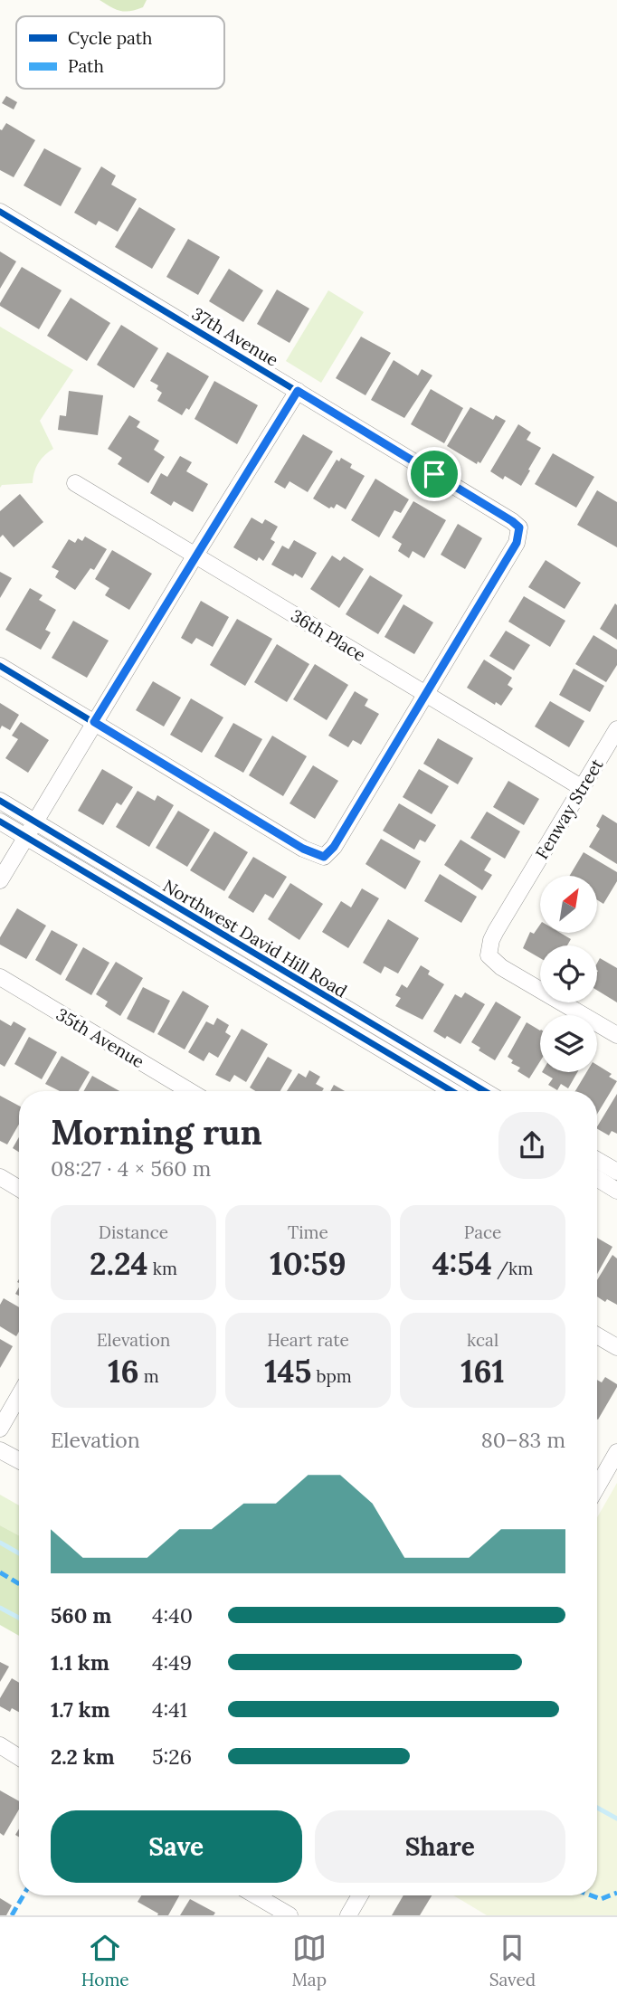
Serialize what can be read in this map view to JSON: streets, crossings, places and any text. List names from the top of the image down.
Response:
{
  "streets": {
    "street": [
      "37th Avenue",
      "36th Place",
      "Fenway Street",
      "Northwest David Hill Road",
      "35th Avenue"
    ]
  },
  "crossings": [
    ["37th Avenue", "36th Place"],
    ["36th Place", "Fenway Street"]
  ],
  "legend": ["Cycle path", "Path"],
  "north": "top right",
  "page": {
    "heading": ["Morning run", "08:27 · 4 × 560 m"],
    "stats": [
      ["Distance", "2.24 km"],
      ["Time", "10:59"],
      ["Pace", "4:54 /km"],
      ["Elevation", "16 m"],
      ["Heart rate", "145 bpm"],
      ["kcal", "161"]
    ],
    "chart": ["Elevation", "80–83 m"],
    "list": [
      {
        "name": "560 m",
        "note": "4:40"
      },
      {
        "name": "1.1 km",
        "note": "4:49"
      },
      {
        "name": "1.7 km",
        "note": "4:41"
      },
      {
        "name": "2.2 km",
        "note": "5:26"
      }
    ],
    "buttons": ["Save", "Share"],
    "tabs": ["Home", "Map", "Saved"]
  }
}
